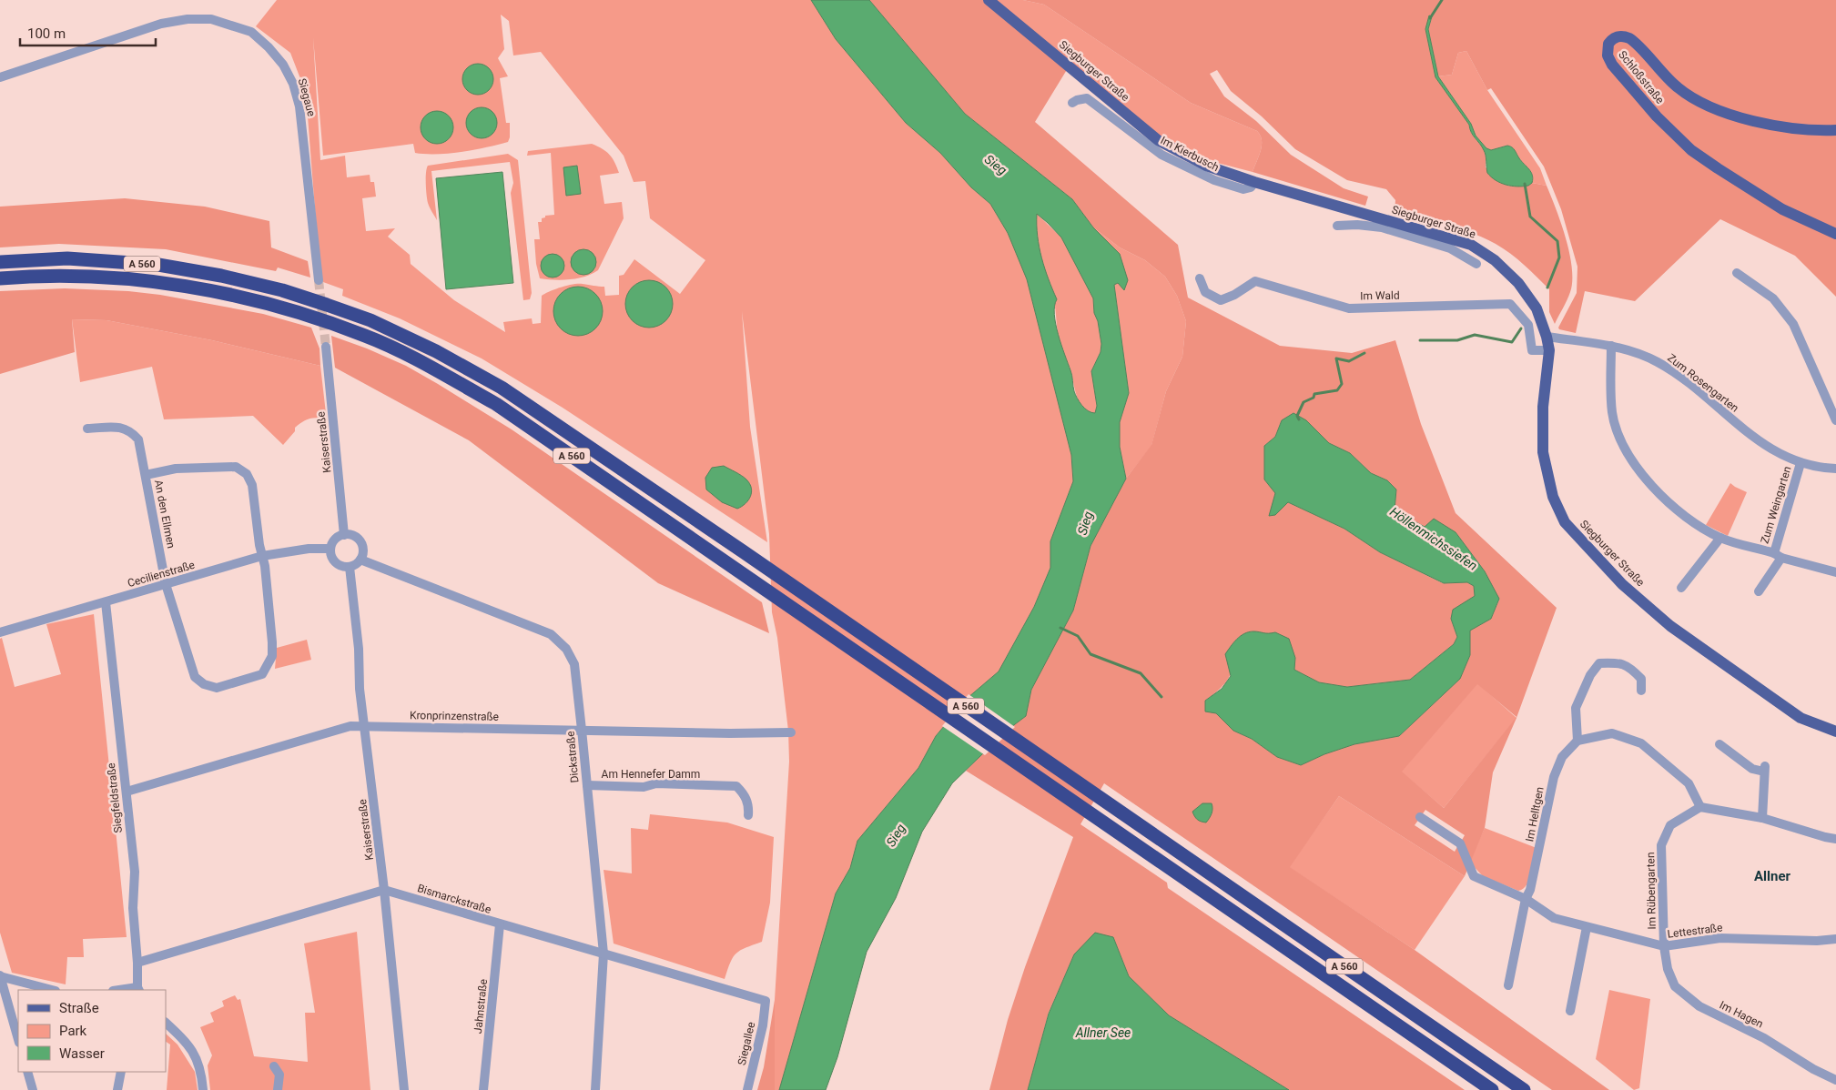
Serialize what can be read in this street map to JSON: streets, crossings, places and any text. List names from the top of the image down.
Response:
{
  "streets": {
    "highway": ["A 560"],
    "main road": ["Siegburger Straße", "Schloßstraße"],
    "street": [
      "Siegaue",
      "Im Kierbusch",
      "Im Wald",
      "Zum Rosengarten",
      "Kaiserstraße",
      "Zum Weingarten",
      "An den Ellmen",
      "Cecilienstraße",
      "Kronprinzenstraße",
      "Dickstraße",
      "Am Hennefer Damm",
      "Siegfeldstraße",
      "Im Helltgen",
      "Im Rübengarten",
      "Bismarckstraße",
      "Lettestraße",
      "Jahnstraße",
      "Im Hagen",
      "Siegallee"
    ]
  },
  "crossings": [
    ["Siegburger Straße", "Im Kierbusch"],
    ["Siegburger Straße", "Im Wald"],
    ["Siegburger Straße", "Zum Rosengarten"],
    ["Zum Rosengarten", "Zum Weingarten"],
    ["Kaiserstraße", "Cecilienstraße"],
    ["Kaiserstraße", "Kronprinzenstraße"],
    ["Kaiserstraße", "Dickstraße"],
    ["Kaiserstraße", "Bismarckstraße"],
    ["An den Ellmen", "Cecilienstraße"],
    ["Cecilienstraße", "Dickstraße"],
    ["Cecilienstraße", "Siegfeldstraße"],
    ["Kronprinzenstraße", "Dickstraße"],
    ["Kronprinzenstraße", "Siegfeldstraße"],
    ["Dickstraße", "Am Hennefer Damm"],
    ["Dickstraße", "Bismarckstraße"],
    ["Im Helltgen", "Lettestraße"],
    ["Im Rübengarten", "Lettestraße"],
    ["Im Rübengarten", "Im Hagen"],
    ["Bismarckstraße", "Jahnstraße"],
    ["Bismarckstraße", "Siegallee"],
    ["Lettestraße", "Im Hagen"]
  ],
  "districts": ["Allner"],
  "water": ["Sieg", "Höllenmichssiefen", "Allner See"],
  "legend": ["Straße", "Park", "Wasser"],
  "scale_bar": "100 m"
}
